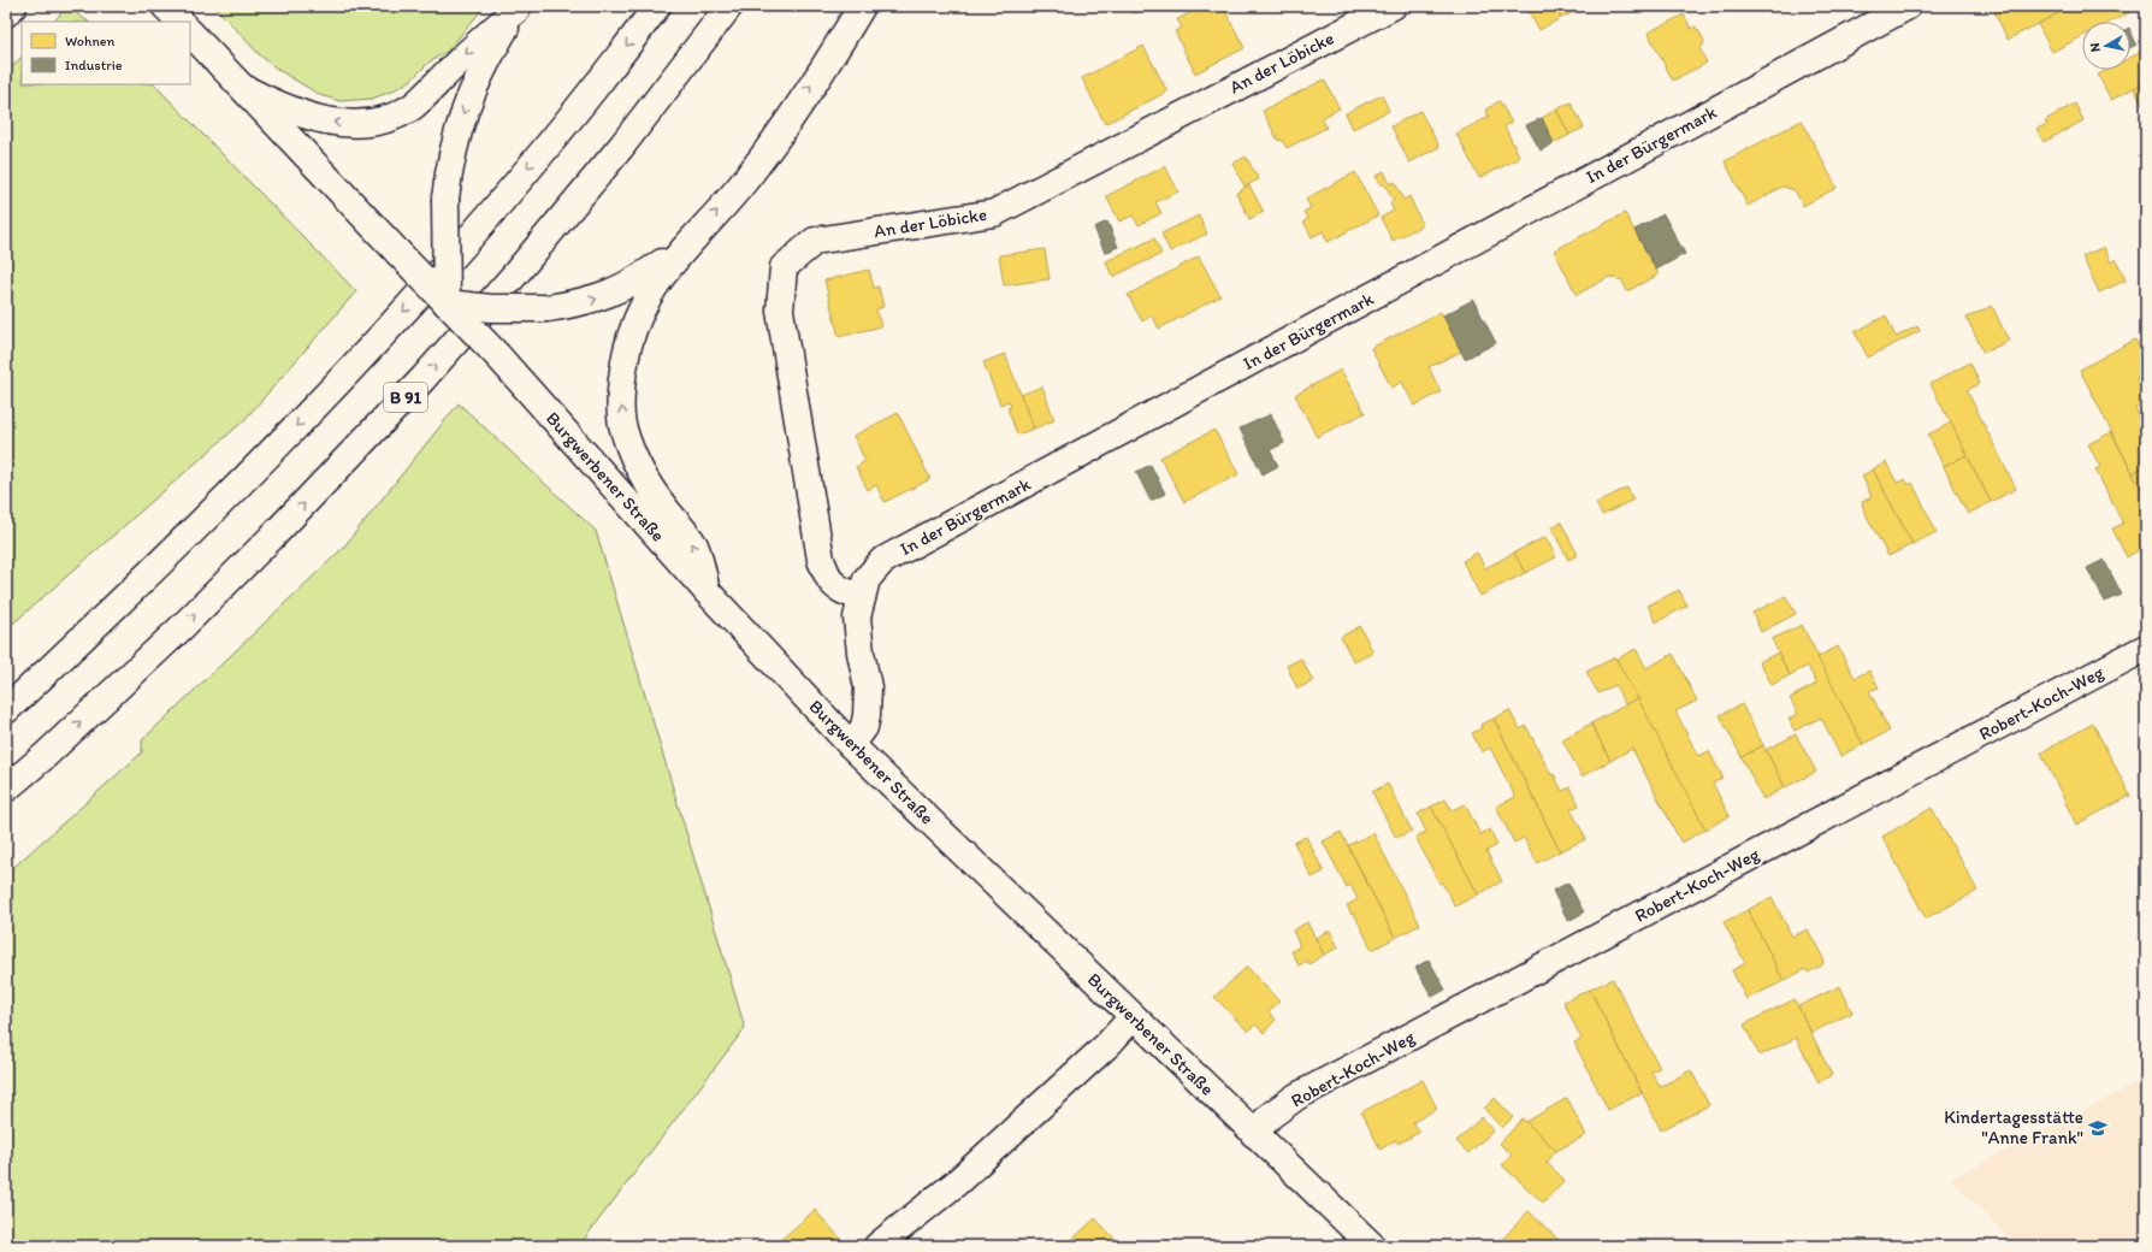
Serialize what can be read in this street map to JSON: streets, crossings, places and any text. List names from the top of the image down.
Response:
{
  "streets": {
    "main road": [
      "An der Löbicke",
      "In der Bürgermark",
      "B 91",
      "Burgwerbener Straße",
      "Robert-Koch-Weg"
    ]
  },
  "crossings": [
    ["An der Löbicke", "In der Bürgermark"],
    ["In der Bürgermark", "Burgwerbener Straße"],
    ["Burgwerbener Straße", "Robert-Koch-Weg"]
  ],
  "places": {
    "school or university": ["Kindertagesstätte \"Anne Frank\""]
  },
  "legend": ["Wohnen", "Industrie"],
  "north": "left"
}
